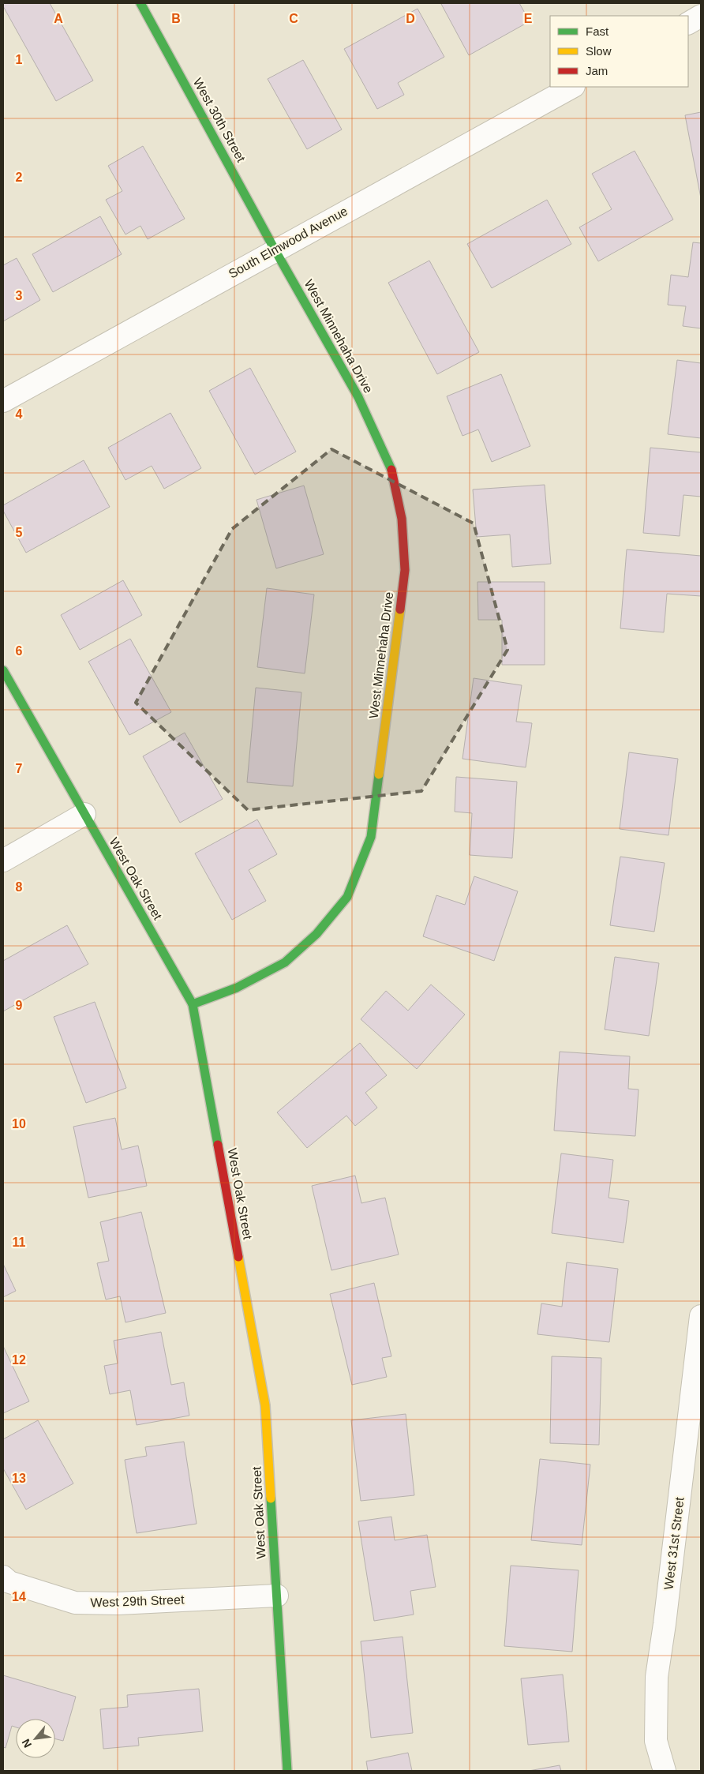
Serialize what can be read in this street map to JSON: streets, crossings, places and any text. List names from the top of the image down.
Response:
{
  "streets": {
    "street": [
      "West 30th Street",
      "South Elmwood Avenue",
      "West Minnehaha Drive",
      "West Oak Street",
      "West 31st Street",
      "West 29th Street"
    ]
  },
  "crossings": [
    ["West 30th Street", "South Elmwood Avenue"],
    ["West 30th Street", "West Minnehaha Drive"],
    ["South Elmwood Avenue", "West Minnehaha Drive"],
    ["West Minnehaha Drive", "West Oak Street"],
    ["West Oak Street", "West 29th Street"]
  ],
  "legend": ["Fast", "Slow", "Jam"],
  "north": "bottom left",
  "grid": {
    "columns": [
      "A",
      "B",
      "C",
      "D",
      "E"
    ],
    "rows": [
      "1",
      "2",
      "3",
      "4",
      "5",
      "6",
      "7",
      "8",
      "9",
      "10",
      "11",
      "12",
      "13",
      "14"
    ]
  }
}
